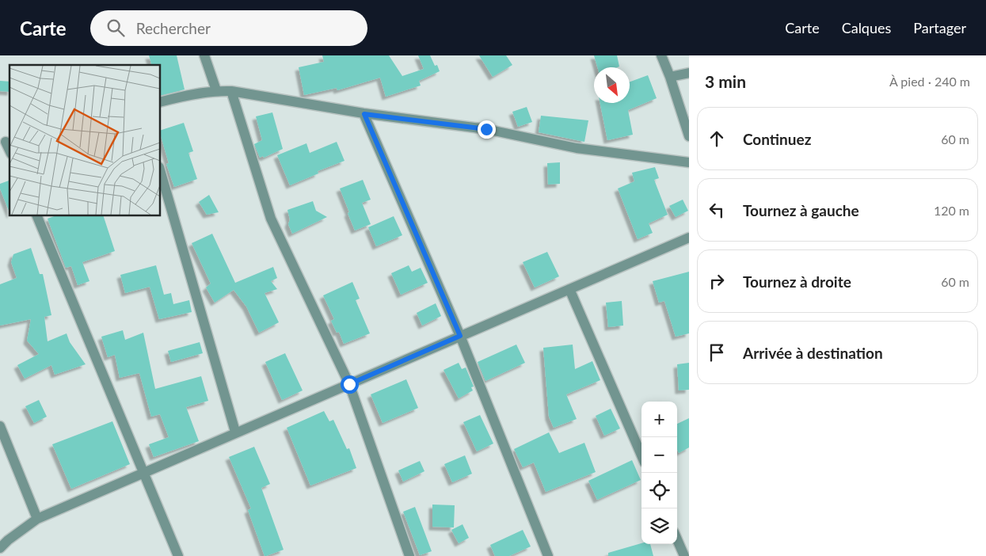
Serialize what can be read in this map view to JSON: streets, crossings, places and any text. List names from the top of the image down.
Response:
{
  "north": "bottom right",
  "page": {
    "header": "Carte",
    "search": "Rechercher",
    "nav": ["Carte", "Calques", "Partager"],
    "heading": ["3 min", "À pied · 240 m"],
    "list": [
      ["Continuez", "60 m"],
      ["Tournez à gauche", "120 m"],
      ["Tournez à droite", "60 m"],
      "Arrivée à destination"
    ],
    "map_buttons": ["+", "−"]
  }
}
